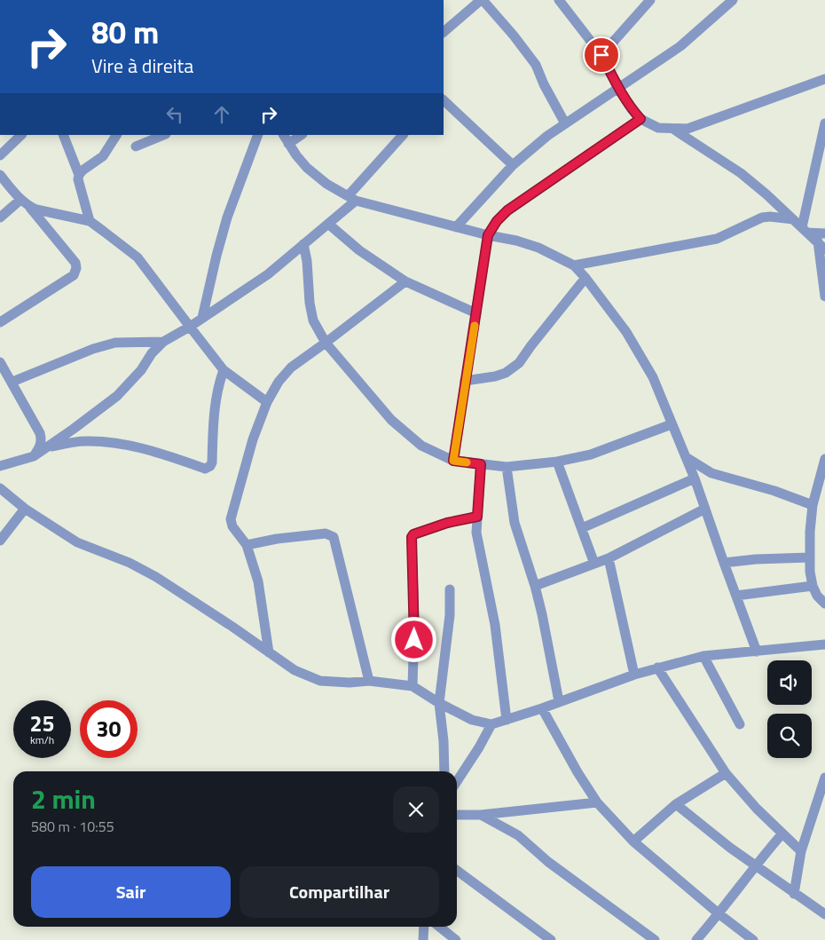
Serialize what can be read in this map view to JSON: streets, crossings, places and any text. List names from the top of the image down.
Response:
{
  "page": {
    "turn": ["80 m", "Vire à direita"],
    "speed": "25 km/h",
    "limit": "30",
    "heading": ["2 min", "580 m · 10:55"],
    "buttons": ["Sair", "Compartilhar"]
  }
}
